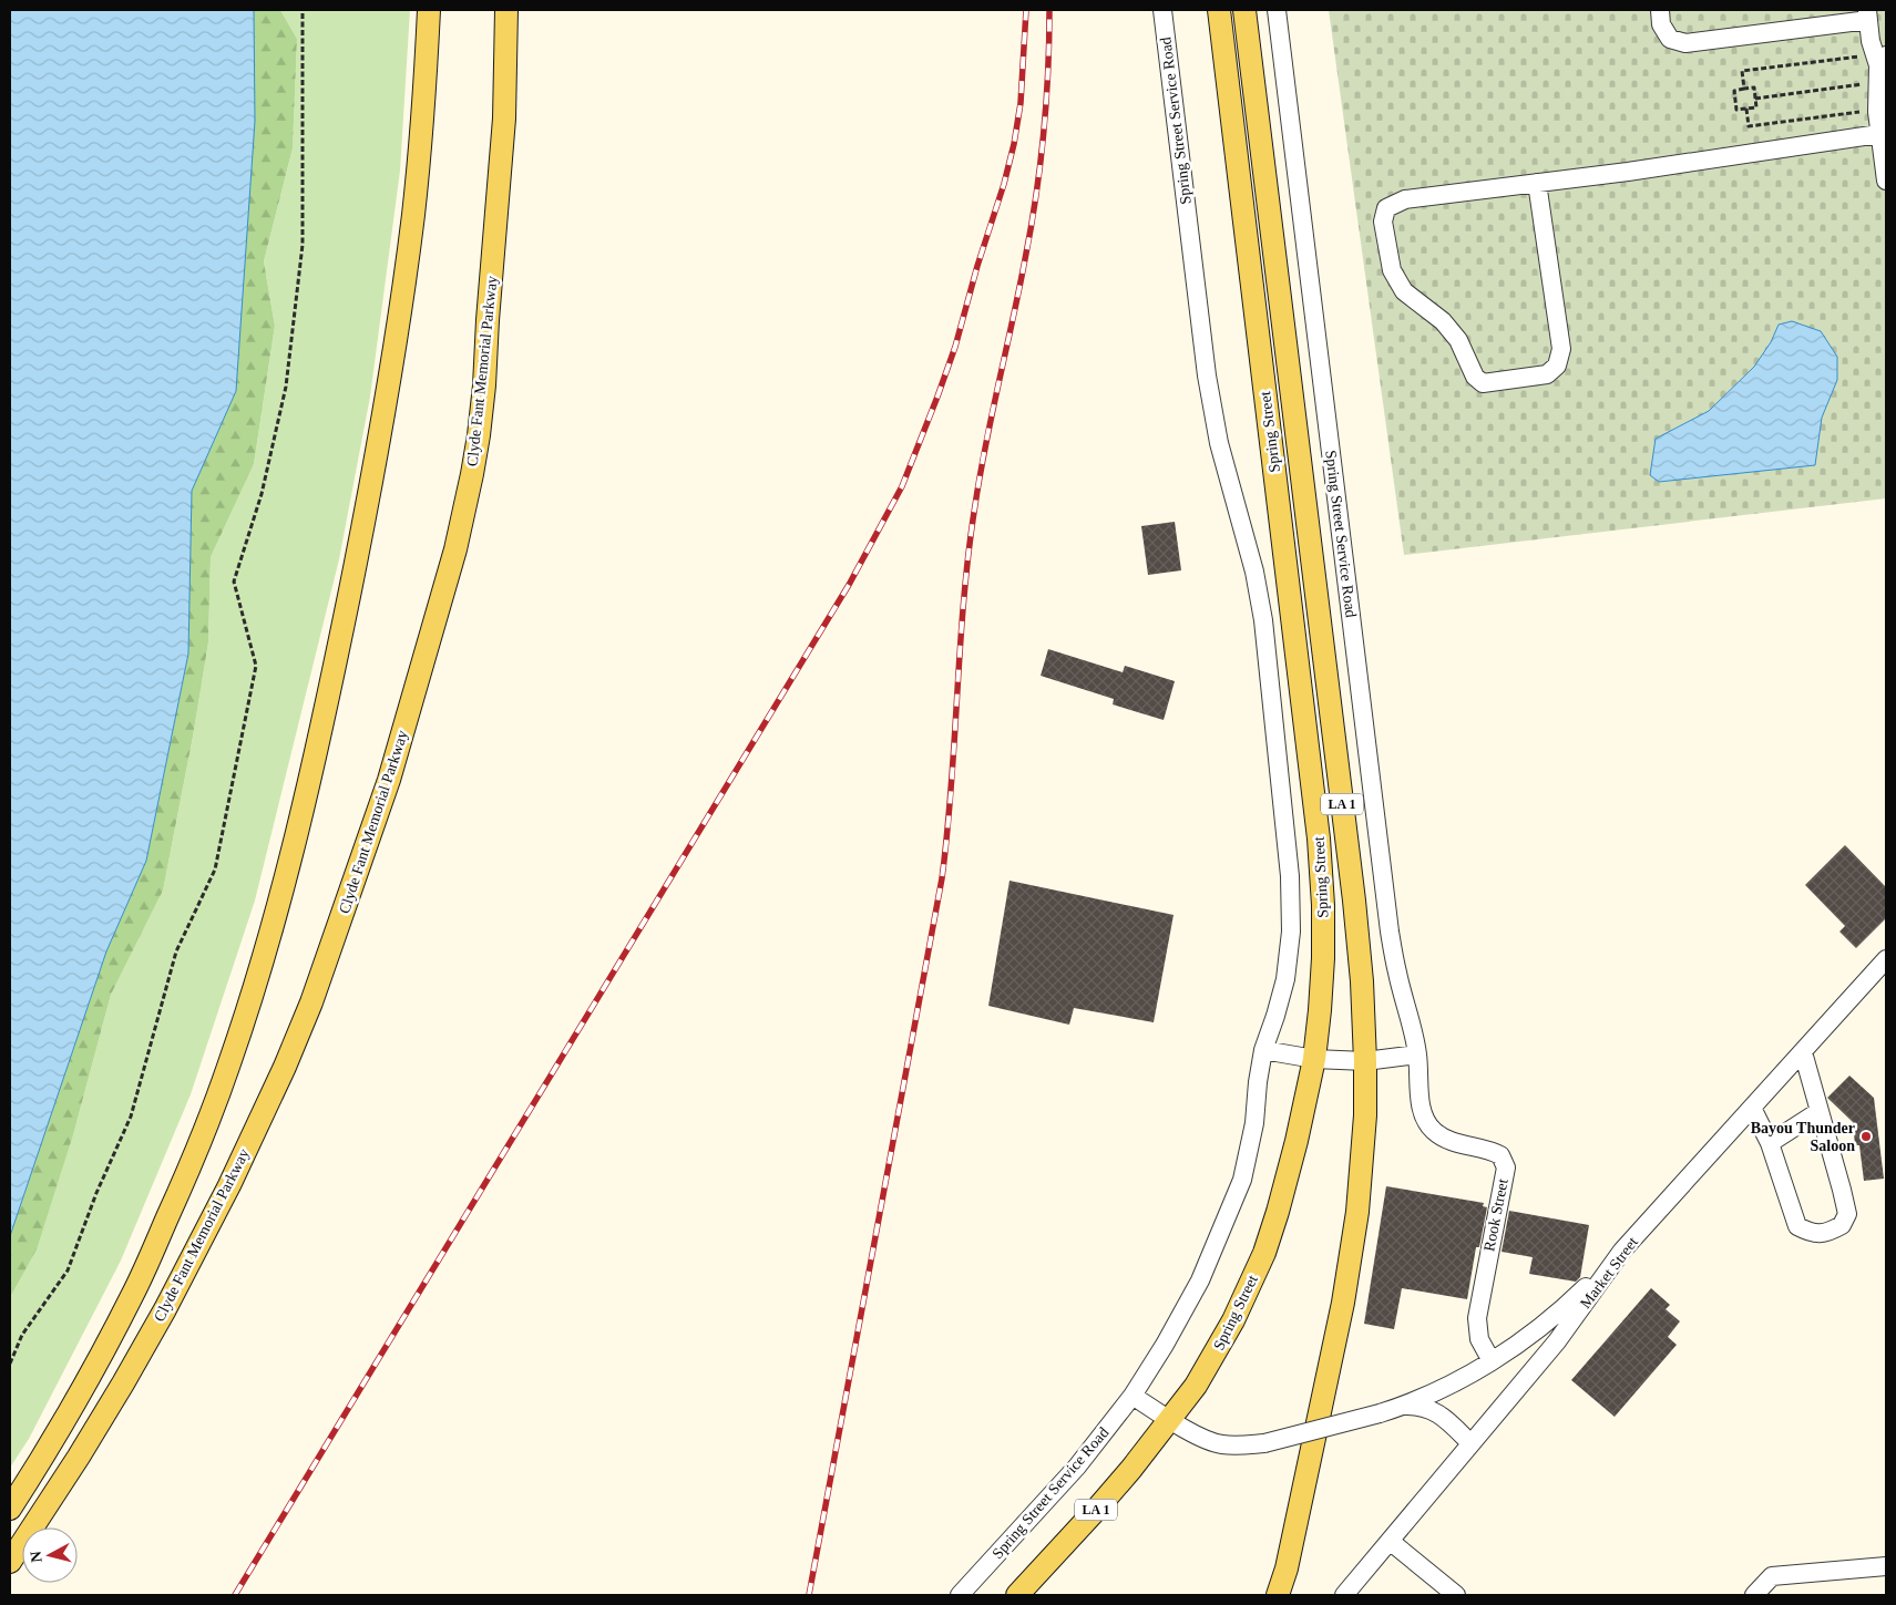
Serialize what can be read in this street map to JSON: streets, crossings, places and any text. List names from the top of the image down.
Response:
{
  "streets": {
    "main road": ["Clyde Fant Memorial Parkway", "Spring Street", "LA 1"],
    "street": ["Spring Street Service Road", "Rook Street", "Market Street"]
  },
  "crossings": [
    ["Spring Street Service Road", "Rook Street"]
  ],
  "places": ["Bayou Thunder Saloon"],
  "north": "left"
}
